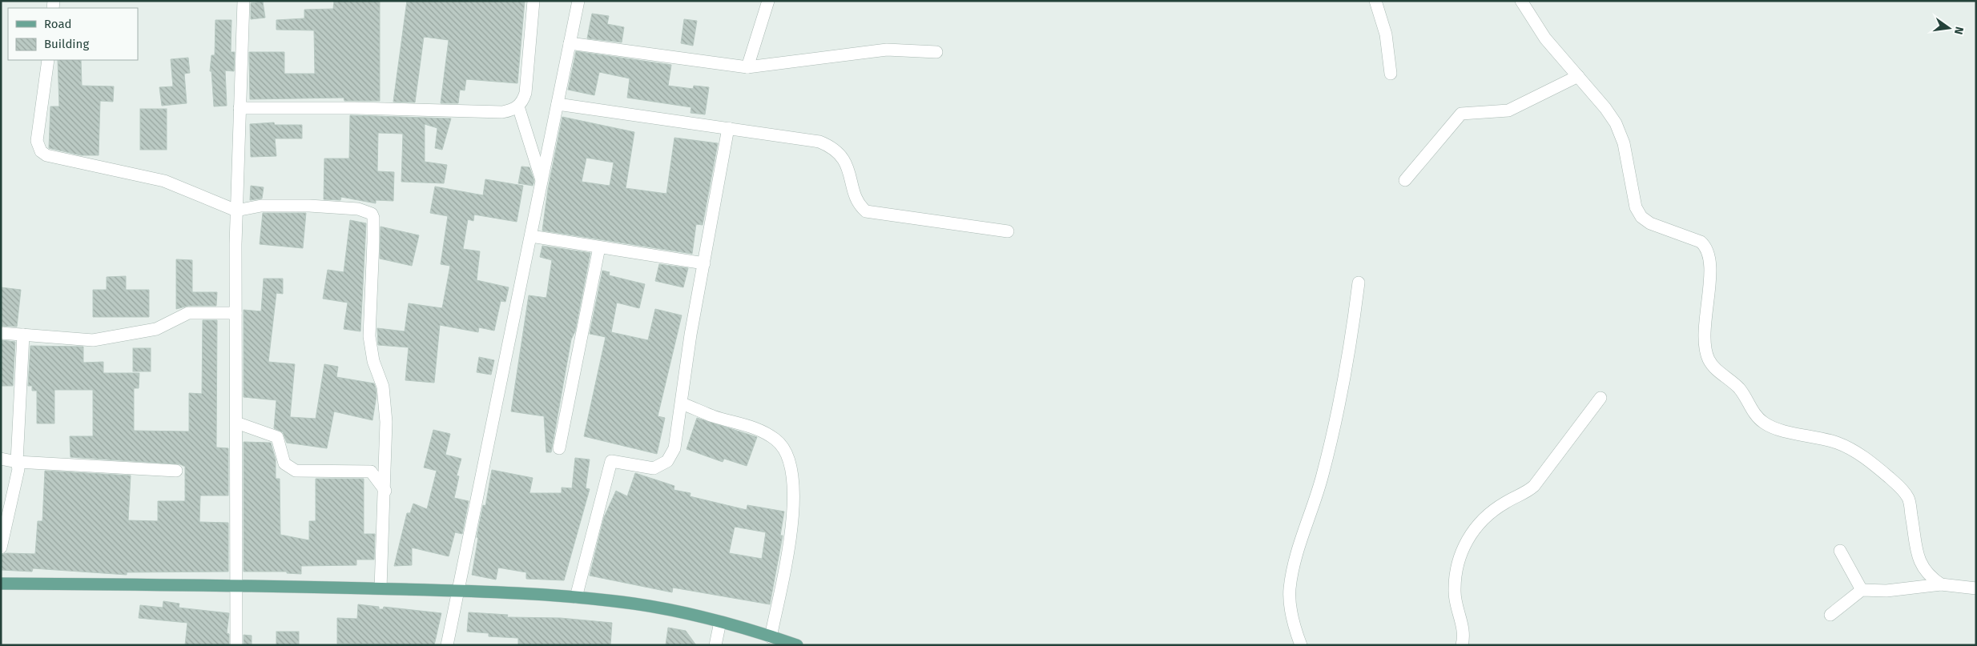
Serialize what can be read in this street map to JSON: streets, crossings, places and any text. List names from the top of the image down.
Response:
{
  "legend": ["Road", "Building"],
  "north": "right"
}
